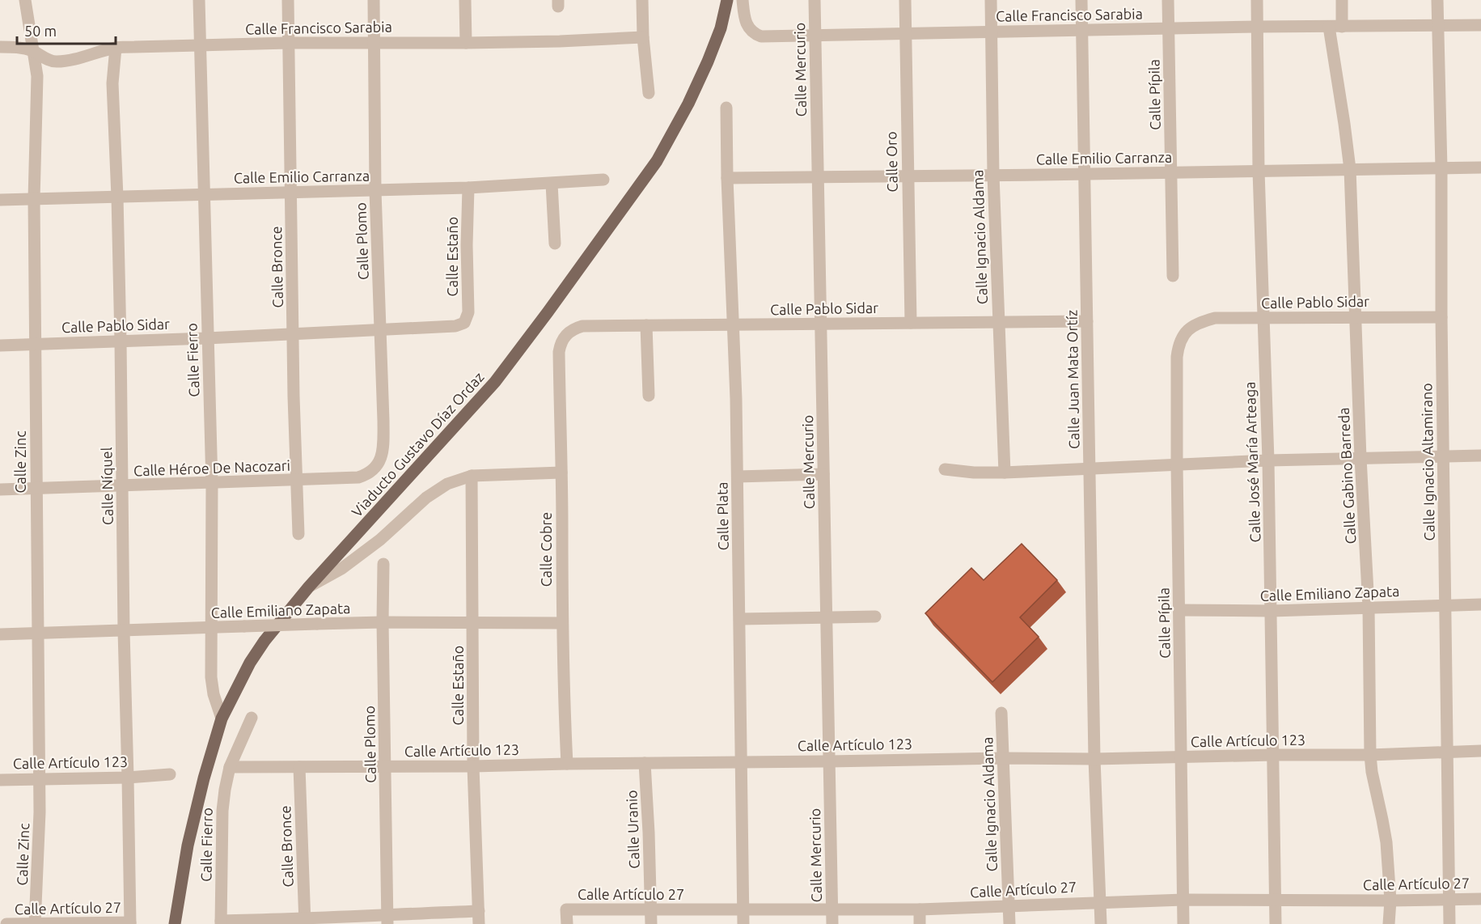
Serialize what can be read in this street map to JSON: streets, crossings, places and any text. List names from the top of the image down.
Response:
{
  "streets": {
    "main road": ["Viaducto Gustavo Díaz Ordaz"],
    "street": [
      "Calle Francisco Sarabia",
      "Calle Mercurio",
      "Calle Pípila",
      "Calle Emilio Carranza",
      "Calle Oro",
      "Calle Ignacio Aldama",
      "Calle Plomo",
      "Calle Estaño",
      "Calle Bronce",
      "Calle Pablo Sidar",
      "Calle Fierro",
      "Calle Juan Mata Ortíz",
      "Calle Zinc",
      "Calle José María Arteaga",
      "Calle Ignacio Altamirano",
      "Calle Héroe De Nacozari",
      "Calle Gabino Barreda",
      "Calle Níquel",
      "Calle Plata",
      "Calle Cobre",
      "Calle Emiliano Zapata",
      "Calle Artículo 123",
      "Calle Uranio",
      "Calle Artículo 27"
    ]
  },
  "crossings": [
    ["Calle Francisco Sarabia", "Calle Mercurio"],
    ["Calle Francisco Sarabia", "Calle Pípila"],
    ["Calle Francisco Sarabia", "Calle Oro"],
    ["Calle Francisco Sarabia", "Calle Ignacio Aldama"],
    ["Calle Francisco Sarabia", "Calle Plomo"],
    ["Calle Francisco Sarabia", "Calle Bronce"],
    ["Calle Francisco Sarabia", "Calle Fierro"],
    ["Calle Francisco Sarabia", "Calle Juan Mata Ortíz"],
    ["Calle Francisco Sarabia", "Calle Zinc"],
    ["Calle Francisco Sarabia", "Calle José María Arteaga"],
    ["Calle Francisco Sarabia", "Calle Ignacio Altamirano"],
    ["Calle Francisco Sarabia", "Calle Gabino Barreda"],
    ["Calle Francisco Sarabia", "Calle Níquel"],
    ["Calle Mercurio", "Calle Emilio Carranza"],
    ["Calle Mercurio", "Calle Pablo Sidar"],
    ["Calle Mercurio", "Calle Artículo 123"],
    ["Calle Mercurio", "Calle Artículo 27"],
    ["Calle Pípila", "Calle Emilio Carranza"],
    ["Calle Pípila", "Calle Pablo Sidar"],
    ["Calle Pípila", "Calle Emiliano Zapata"],
    ["Calle Pípila", "Calle Artículo 123"],
    ["Calle Pípila", "Calle Artículo 27"],
    ["Calle Emilio Carranza", "Calle Oro"],
    ["Calle Emilio Carranza", "Calle Ignacio Aldama"],
    ["Calle Emilio Carranza", "Calle Plomo"],
    ["Calle Emilio Carranza", "Calle Estaño"],
    ["Calle Emilio Carranza", "Calle Bronce"],
    ["Calle Emilio Carranza", "Calle Fierro"],
    ["Calle Emilio Carranza", "Calle Juan Mata Ortíz"],
    ["Calle Emilio Carranza", "Calle Zinc"],
    ["Calle Emilio Carranza", "Calle José María Arteaga"],
    ["Calle Emilio Carranza", "Calle Ignacio Altamirano"],
    ["Calle Emilio Carranza", "Calle Gabino Barreda"],
    ["Calle Emilio Carranza", "Calle Níquel"],
    ["Calle Emilio Carranza", "Calle Plata"],
    ["Calle Oro", "Calle Pablo Sidar"],
    ["Calle Ignacio Aldama", "Calle Pablo Sidar"],
    ["Calle Ignacio Aldama", "Calle Artículo 123"],
    ["Calle Ignacio Aldama", "Calle Artículo 27"],
    ["Calle Plomo", "Calle Pablo Sidar"],
    ["Calle Plomo", "Calle Héroe De Nacozari"],
    ["Calle Plomo", "Calle Emiliano Zapata"],
    ["Calle Plomo", "Calle Artículo 123"],
    ["Calle Estaño", "Calle Pablo Sidar"],
    ["Calle Estaño", "Calle Emiliano Zapata"],
    ["Calle Estaño", "Calle Artículo 123"],
    ["Calle Bronce", "Calle Pablo Sidar"],
    ["Calle Bronce", "Calle Héroe De Nacozari"],
    ["Calle Bronce", "Calle Artículo 123"],
    ["Calle Pablo Sidar", "Calle Fierro"],
    ["Calle Pablo Sidar", "Calle Juan Mata Ortíz"],
    ["Calle Pablo Sidar", "Calle Zinc"],
    ["Calle Pablo Sidar", "Calle José María Arteaga"],
    ["Calle Pablo Sidar", "Calle Ignacio Altamirano"],
    ["Calle Pablo Sidar", "Calle Gabino Barreda"],
    ["Calle Pablo Sidar", "Calle Níquel"],
    ["Calle Pablo Sidar", "Calle Plata"],
    ["Calle Pablo Sidar", "Calle Cobre"],
    ["Calle Fierro", "Viaducto Gustavo Díaz Ordaz"],
    ["Calle Fierro", "Calle Héroe De Nacozari"],
    ["Calle Fierro", "Calle Emiliano Zapata"],
    ["Calle Fierro", "Calle Artículo 123"],
    ["Calle Juan Mata Ortíz", "Calle Artículo 123"],
    ["Calle Juan Mata Ortíz", "Calle Artículo 27"],
    ["Calle Zinc", "Calle Héroe De Nacozari"],
    ["Calle Zinc", "Calle Emiliano Zapata"],
    ["Calle Zinc", "Calle Artículo 123"],
    ["Calle Zinc", "Calle Artículo 27"],
    ["Calle José María Arteaga", "Calle Emiliano Zapata"],
    ["Calle José María Arteaga", "Calle Artículo 123"],
    ["Calle José María Arteaga", "Calle Artículo 27"],
    ["Calle Ignacio Altamirano", "Calle Emiliano Zapata"],
    ["Calle Ignacio Altamirano", "Calle Artículo 123"],
    ["Calle Ignacio Altamirano", "Calle Artículo 27"],
    ["Calle Héroe De Nacozari", "Calle Níquel"],
    ["Calle Gabino Barreda", "Calle Emiliano Zapata"],
    ["Calle Gabino Barreda", "Calle Artículo 123"],
    ["Calle Gabino Barreda", "Calle Artículo 27"],
    ["Calle Níquel", "Calle Emiliano Zapata"],
    ["Calle Níquel", "Calle Artículo 123"],
    ["Calle Níquel", "Calle Artículo 27"],
    ["Calle Plata", "Calle Artículo 123"],
    ["Calle Plata", "Calle Artículo 27"],
    ["Calle Cobre", "Calle Emiliano Zapata"],
    ["Calle Cobre", "Calle Artículo 123"],
    ["Calle Artículo 123", "Calle Uranio"],
    ["Calle Uranio", "Calle Artículo 27"]
  ],
  "scale_bar": "50 m"
}
